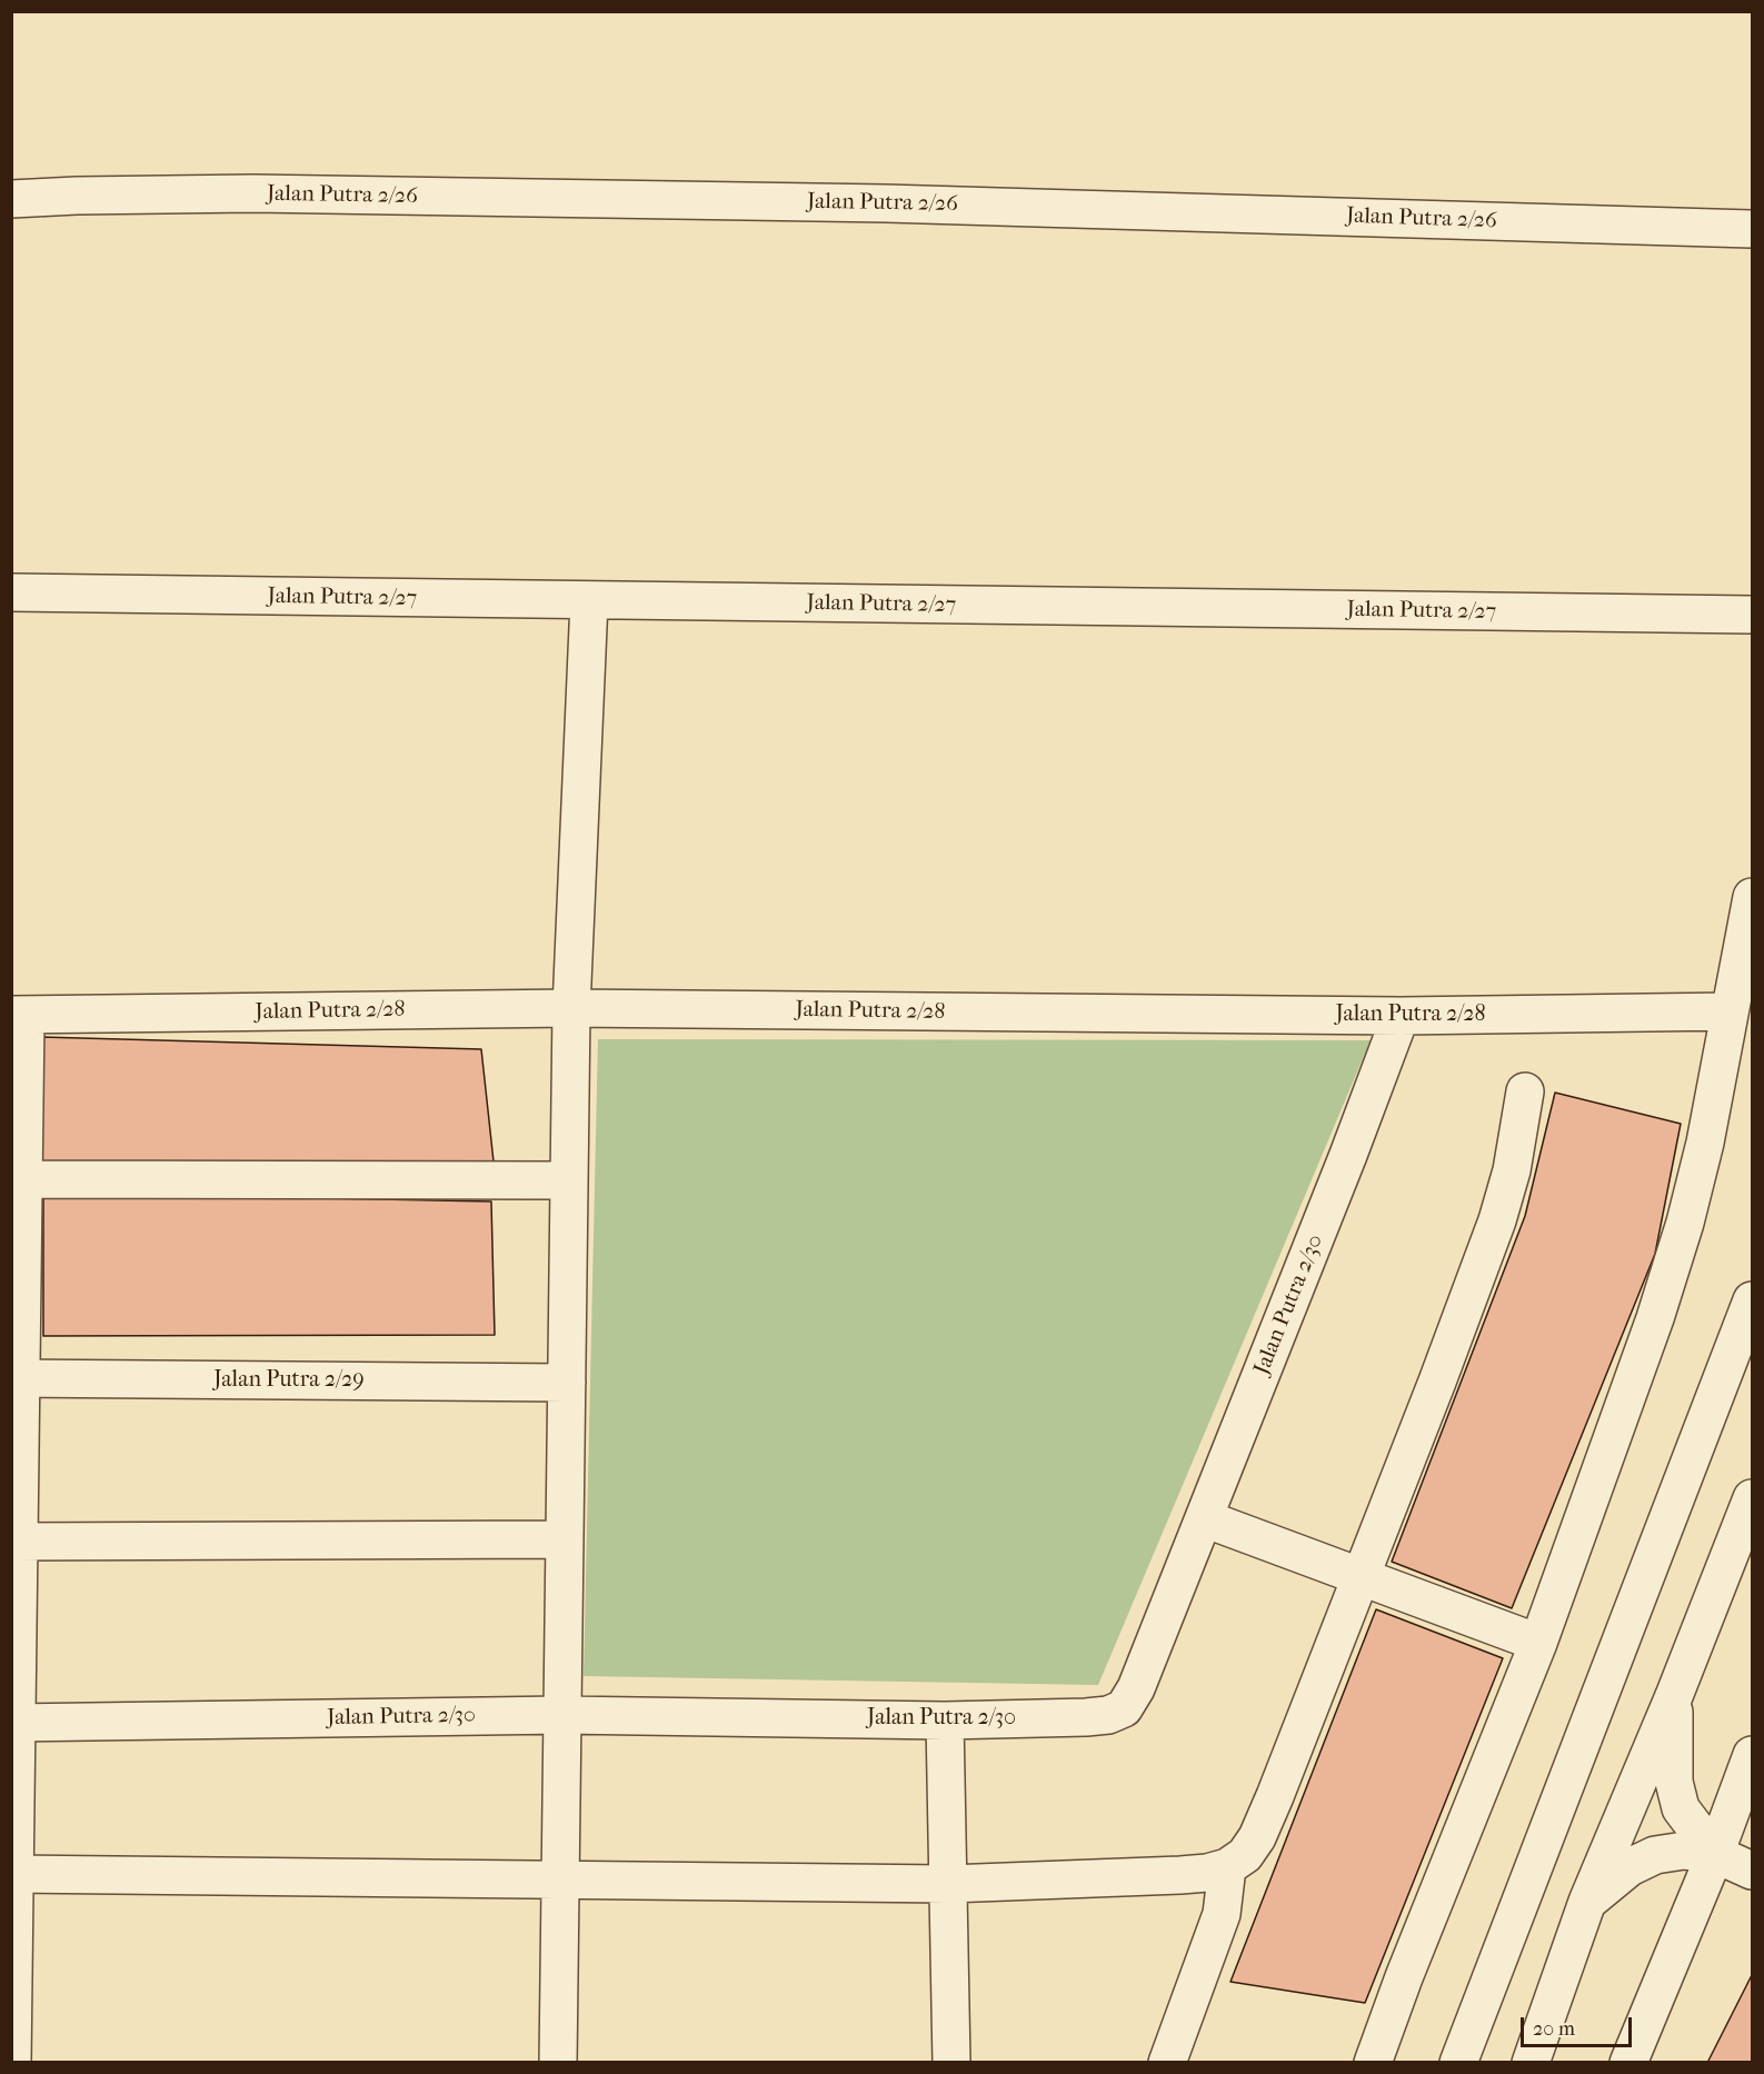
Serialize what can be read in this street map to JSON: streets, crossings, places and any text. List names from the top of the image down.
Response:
{
  "streets": {
    "street": [
      "Jalan Putra 2/26",
      "Jalan Putra 2/27",
      "Jalan Putra 2/28",
      "Jalan Putra 2/30",
      "Jalan Putra 2/29"
    ]
  },
  "crossings": [
    ["Jalan Putra 2/28", "Jalan Putra 2/30"]
  ],
  "scale_bar": "20 m"
}
